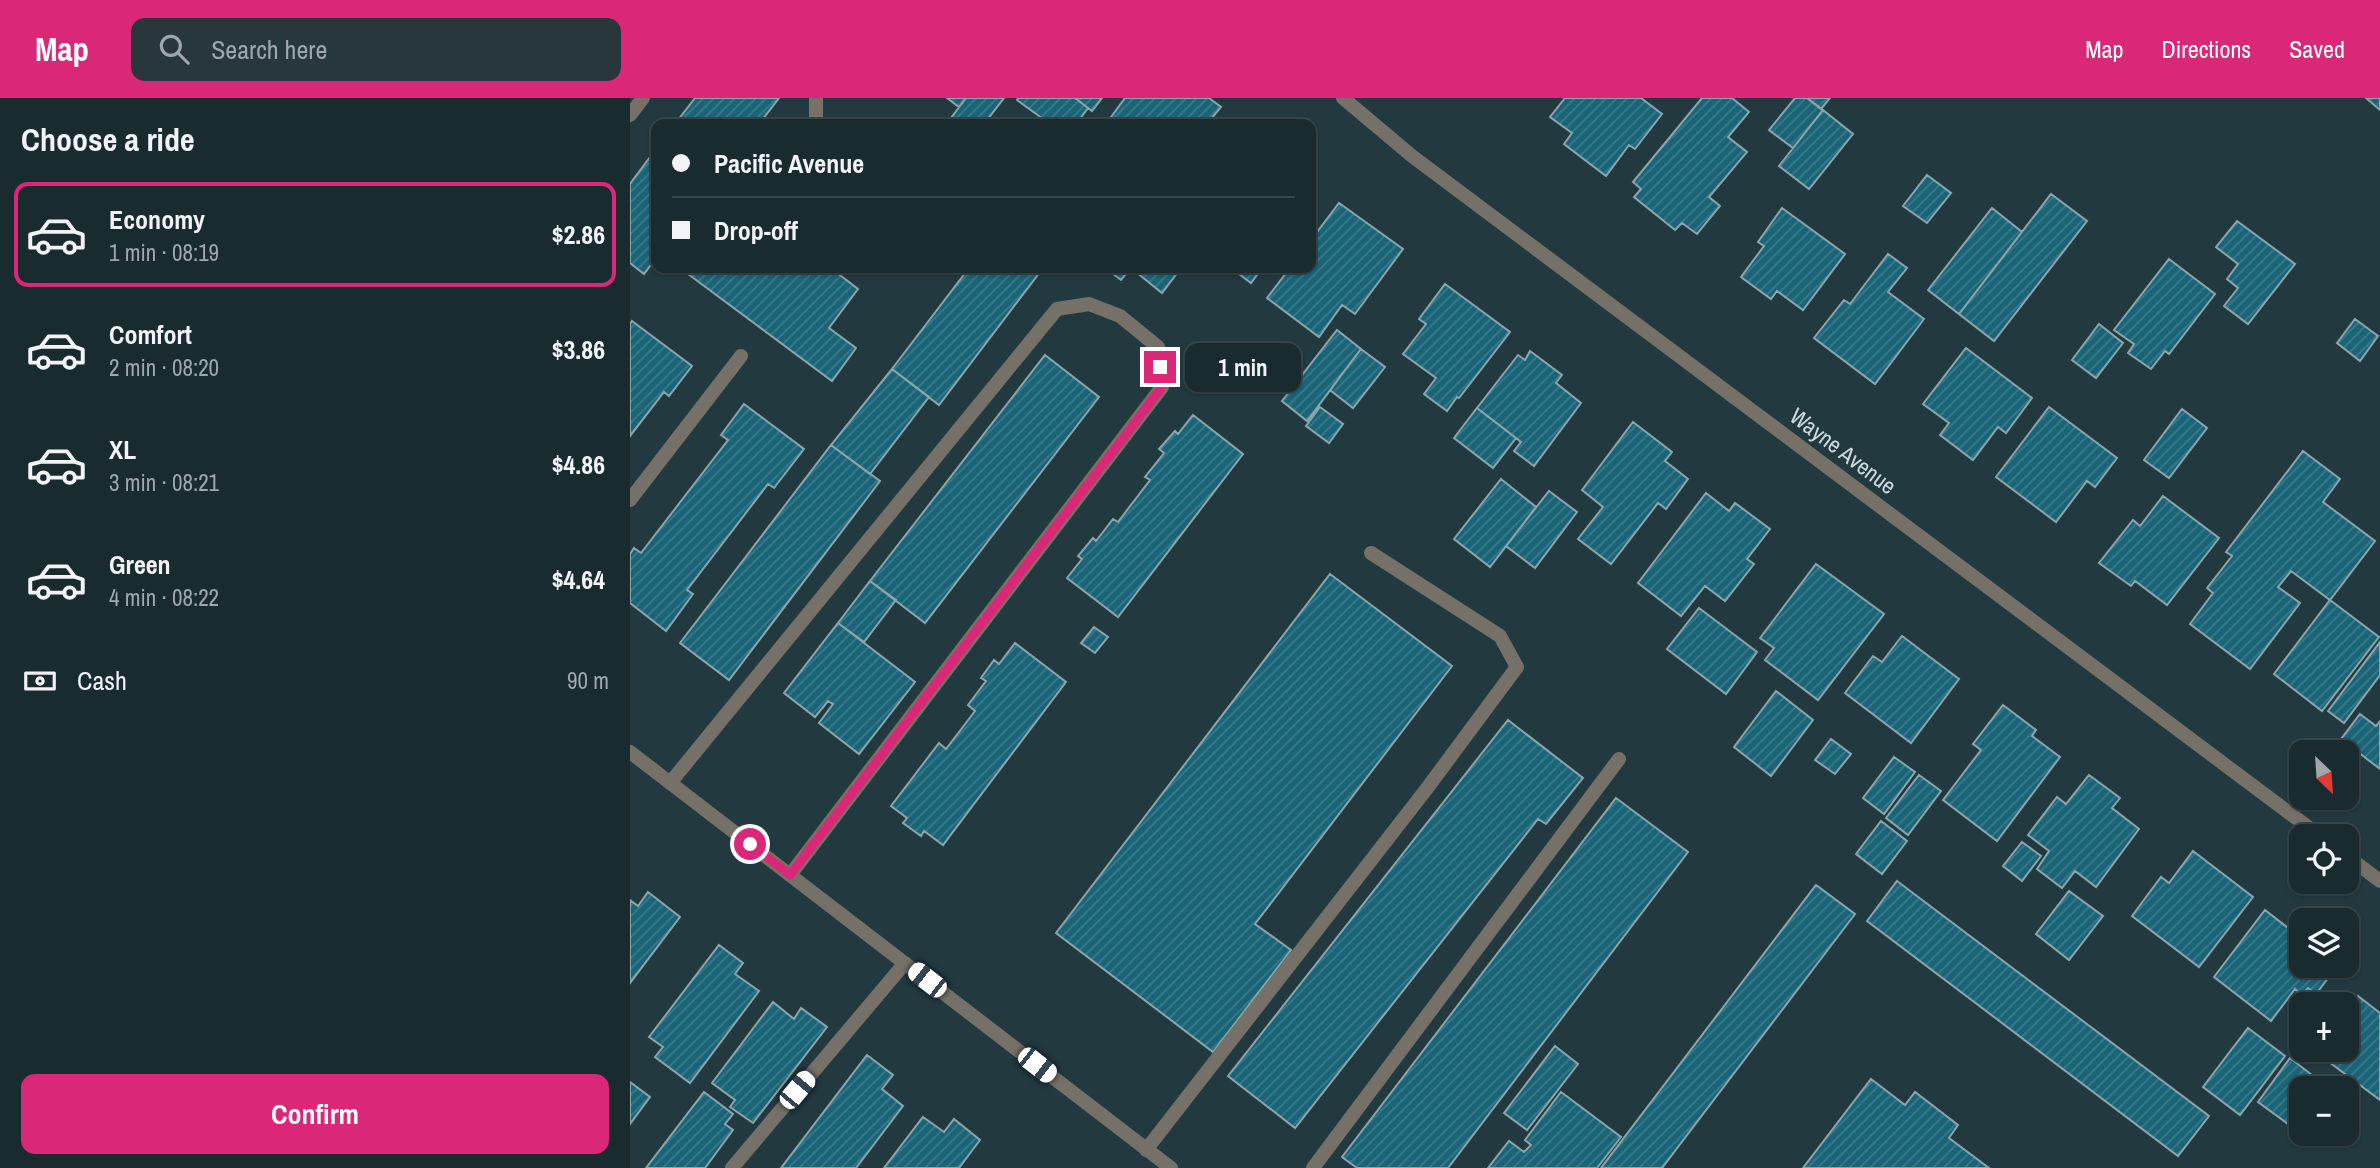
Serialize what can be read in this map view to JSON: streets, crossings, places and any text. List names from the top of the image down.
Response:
{
  "streets": {
    "street": ["Wayne Avenue"]
  },
  "north": "bottom right",
  "page": {
    "header": "Map",
    "search": "Search here",
    "nav": ["Map", "Directions", "Saved"],
    "heading": "Choose a ride",
    "banner": ["Pacific Avenue", "Drop-off"],
    "list": [
      {
        "name": "Economy",
        "note": "1 min · 08:19",
        "value": "$2.86"
      },
      {
        "name": "Comfort",
        "note": "2 min · 08:20",
        "value": "$3.86"
      },
      {
        "name": "XL",
        "note": "3 min · 08:21",
        "value": "$4.86"
      },
      {
        "name": "Green",
        "note": "4 min · 08:22",
        "value": "$4.64"
      }
    ],
    "bubble": "1 min",
    "pay": ["Cash", "90 m"],
    "map_buttons": ["+", "−"],
    "buttons": "Confirm"
  }
}
